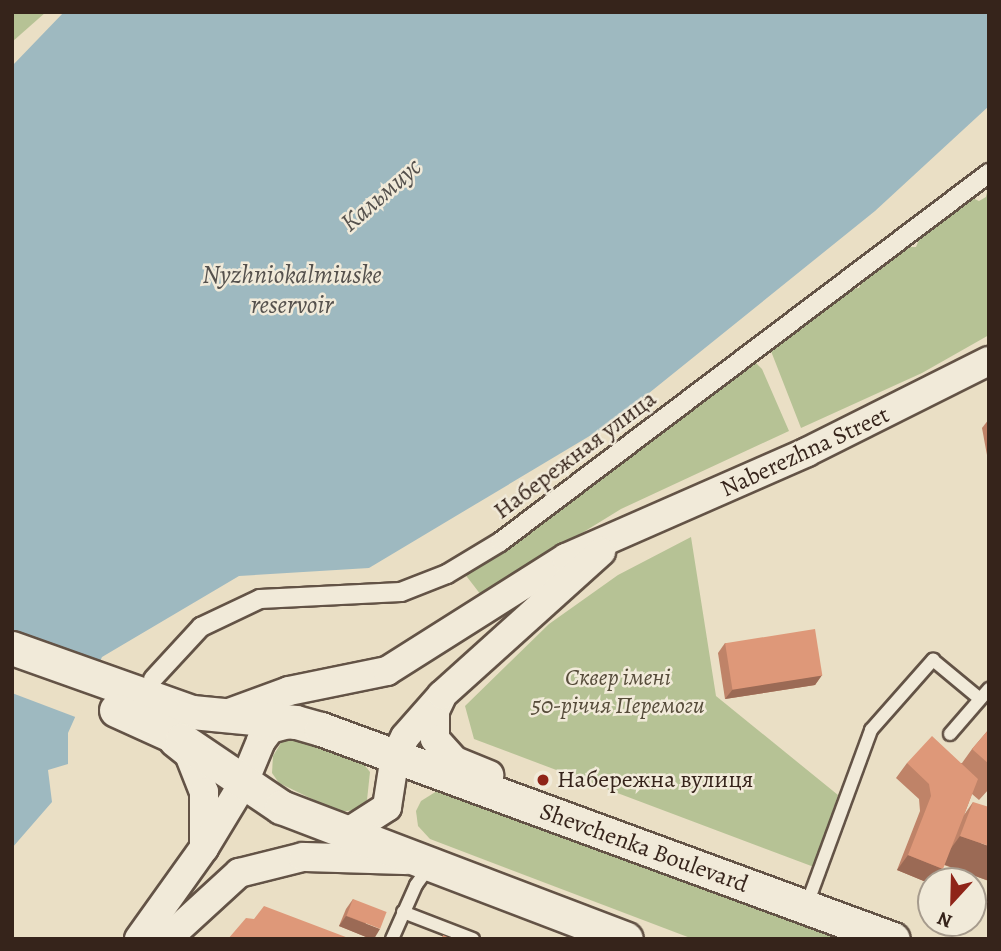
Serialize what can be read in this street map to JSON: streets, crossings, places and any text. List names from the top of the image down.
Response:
{
  "streets": {
    "main road": ["Shevchenka Boulevard"],
    "street": ["Naberezhna Street", "Набережная улица"]
  },
  "crossings": [
    ["Naberezhna Street", "Shevchenka Boulevard"],
    ["Набережная улица", "Shevchenka Boulevard"]
  ],
  "water": ["Кальмиус", "Nyzhniokalmiuske reservoir"],
  "parks": ["Сквер імені 50-річчя Перемоги"],
  "places": ["Набережна вулиця"],
  "north": "bottom"
}
